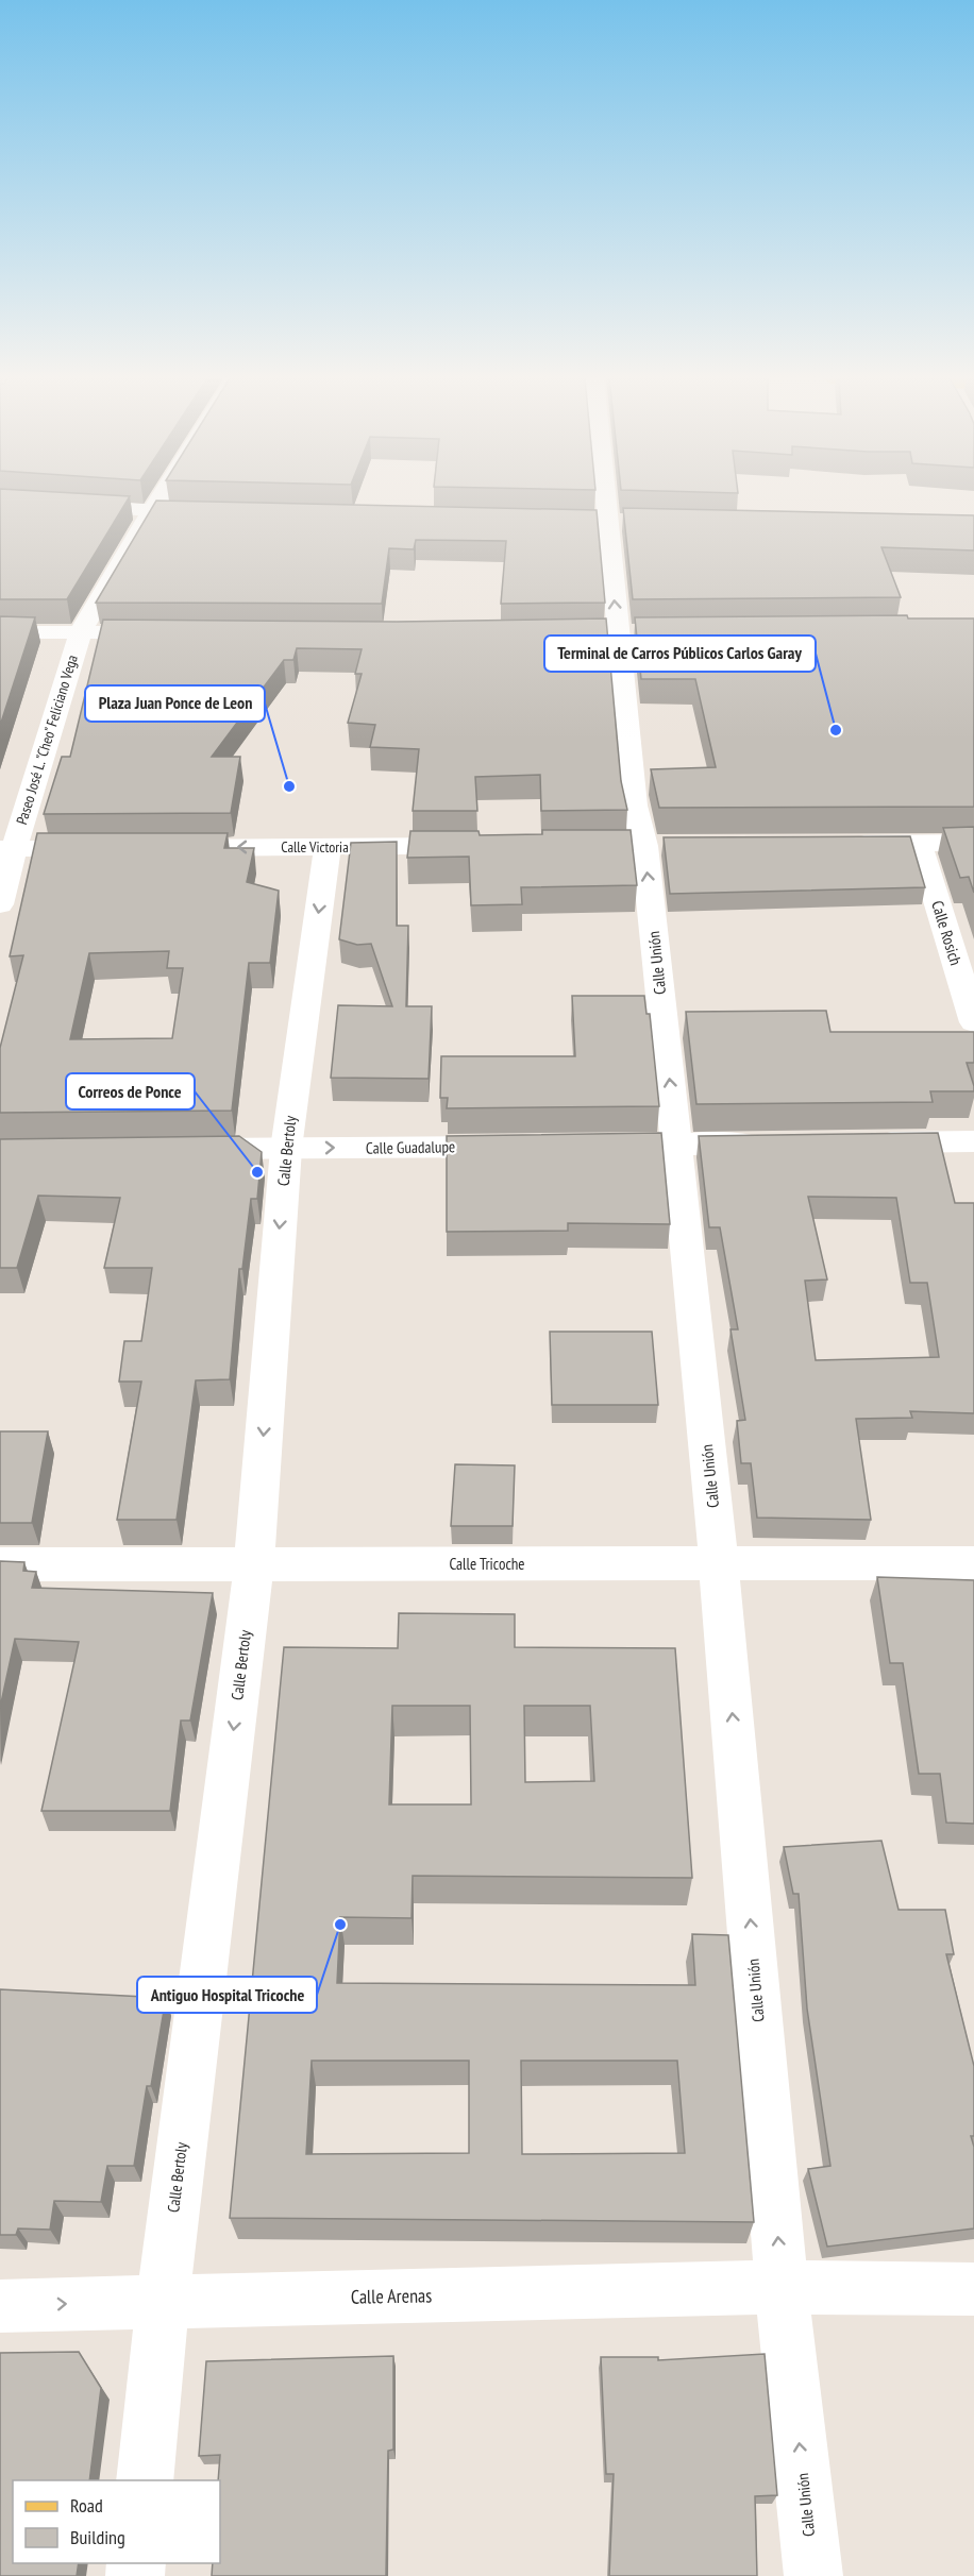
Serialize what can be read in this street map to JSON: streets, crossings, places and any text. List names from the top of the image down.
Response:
{
  "streets": {
    "street": [
      "Paseo José L. \"Cheo\" Feliciano Vega",
      "Calle Victoria",
      "Calle Rosich",
      "Calle Unión",
      "Calle Guadalupe",
      "Calle Bertoly",
      "Calle Tricoche",
      "Calle Arenas"
    ]
  },
  "crossings": [
    ["Calle Victoria", "Calle Bertoly"],
    ["Calle Unión", "Calle Tricoche"],
    ["Calle Unión", "Calle Arenas"],
    ["Calle Guadalupe", "Calle Bertoly"],
    ["Calle Bertoly", "Calle Tricoche"],
    ["Calle Bertoly", "Calle Arenas"]
  ],
  "one_way": [
    "Calle Victoria",
    "Calle Unión",
    "Calle Guadalupe",
    "Calle Bertoly"
  ],
  "places": [
    "Terminal de Carros Públicos Carlos Garay",
    "Plaza Juan Ponce de Leon",
    "Correos de Ponce",
    "Antiguo Hospital Tricoche"
  ],
  "legend": ["Road", "Building"]
}
